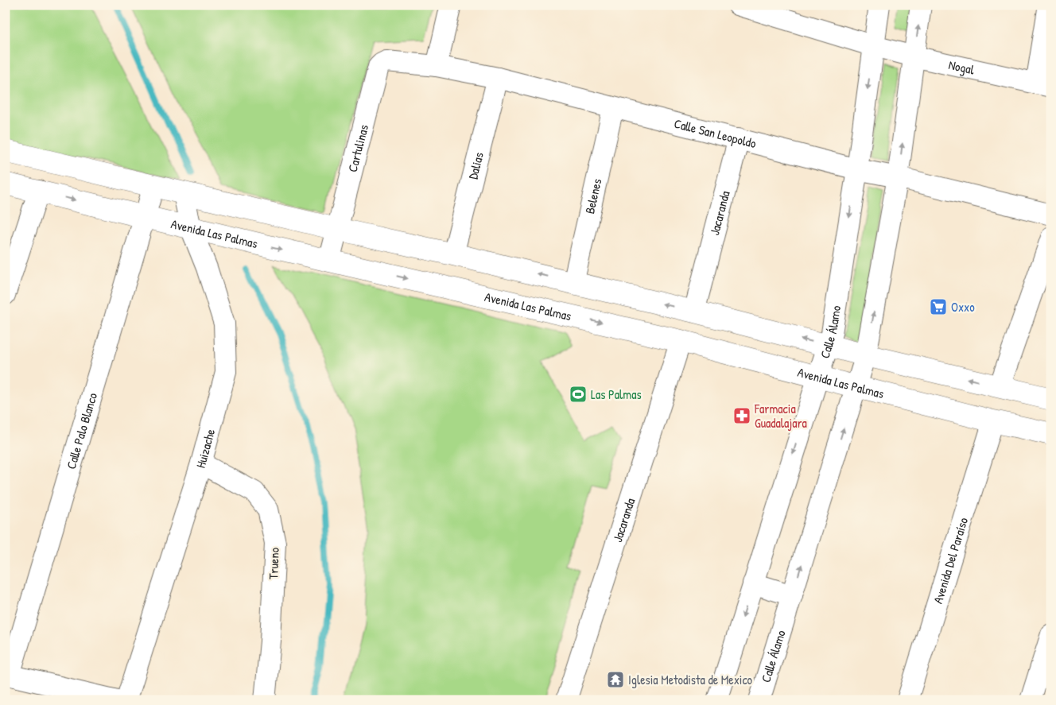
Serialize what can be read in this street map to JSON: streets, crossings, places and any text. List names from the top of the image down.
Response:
{
  "streets": {
    "street": [
      "Nogal",
      "Calle San Leopoldo",
      "Cartulinas",
      "Dalias",
      "Belenes",
      "Jacaranda",
      "Avenida Las Palmas",
      "Calle Álamo",
      "Calle Palo Blanco",
      "Huizache",
      "Avenida Del Paraíso",
      "Trueno"
    ]
  },
  "crossings": [
    ["Nogal", "Calle Álamo"],
    ["Calle San Leopoldo", "Cartulinas"],
    ["Calle San Leopoldo", "Dalias"],
    ["Calle San Leopoldo", "Belenes"],
    ["Calle San Leopoldo", "Jacaranda"],
    ["Calle San Leopoldo", "Calle Álamo"],
    ["Cartulinas", "Avenida Las Palmas"],
    ["Jacaranda", "Avenida Las Palmas"],
    ["Avenida Las Palmas", "Calle Álamo"],
    ["Avenida Las Palmas", "Calle Palo Blanco"],
    ["Avenida Las Palmas", "Huizache"],
    ["Avenida Las Palmas", "Avenida Del Paraíso"],
    ["Huizache", "Trueno"]
  ],
  "places": {
    "supermarket": ["Oxxo"],
    "sports": ["Las Palmas"],
    "pharmacy": ["Farmacia Guadalajara"],
    "temple": ["Iglesia Metodista de Mexico"]
  }
}
